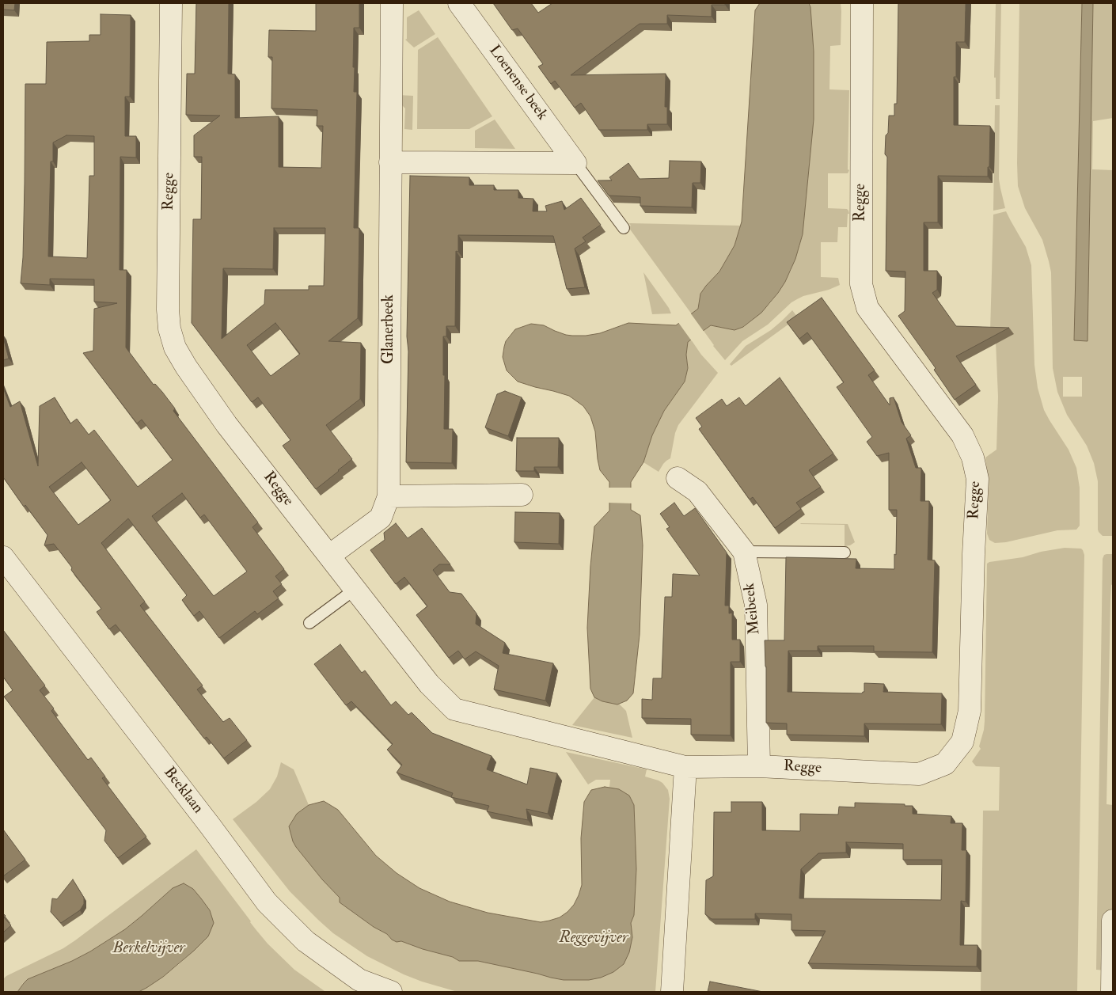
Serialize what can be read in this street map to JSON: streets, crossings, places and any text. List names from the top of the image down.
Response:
{
  "streets": {
    "street": [
      "Loenense beek",
      "Regge",
      "Glanerbeek",
      "Meibeek",
      "Beeklaan"
    ]
  },
  "crossings": [
    ["Regge", "Glanerbeek"],
    ["Regge", "Meibeek"]
  ],
  "water": ["Reggevijver", "Berkelvijver"]
}
